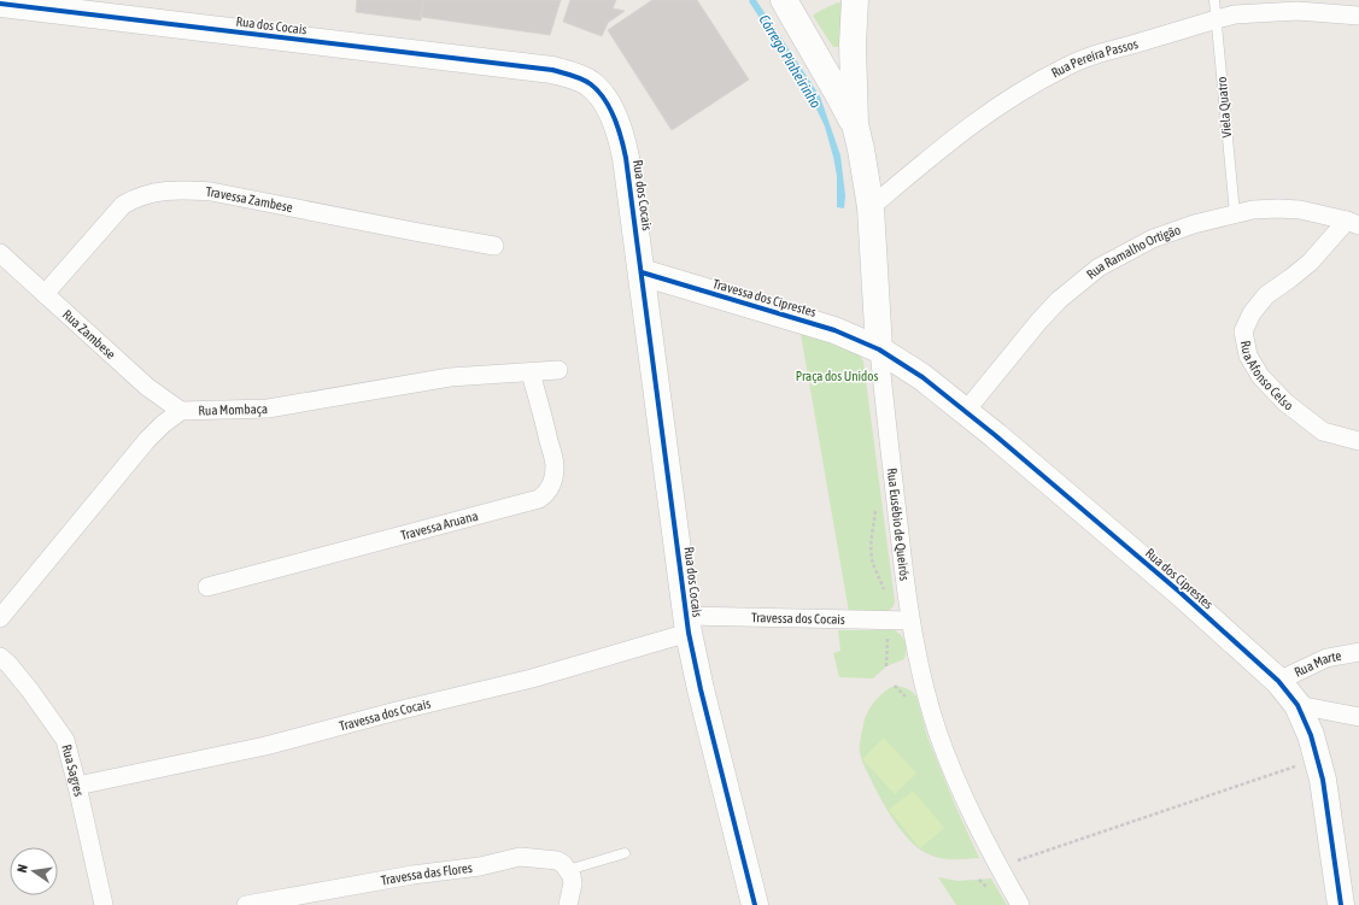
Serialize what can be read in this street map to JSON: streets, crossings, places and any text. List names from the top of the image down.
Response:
{
  "streets": {
    "street": [
      "Rua dos Cocais",
      "Rua Pereira Passos",
      "Travessa Zambese",
      "Rua Ramalho Ortigão",
      "Travessa dos Ciprestes",
      "Rua Zambese",
      "Rua Afonso Celso",
      "Rua Mombaça",
      "Rua Eusébio de Queirós",
      "Travessa Aruana",
      "Rua dos Ciprestes",
      "Travessa dos Cocais",
      "Rua Marte",
      "Rua Sagres",
      "Travessa das Flores"
    ],
    "lane": ["Viela Quatro"]
  },
  "crossings": [
    ["Rua dos Cocais", "Travessa dos Ciprestes"],
    ["Rua dos Cocais", "Travessa dos Cocais"],
    ["Rua Pereira Passos", "Viela Quatro"],
    ["Rua Pereira Passos", "Rua Eusébio de Queirós"],
    ["Viela Quatro", "Rua Ramalho Ortigão"],
    ["Travessa Zambese", "Rua Zambese"],
    ["Rua Ramalho Ortigão", "Rua Afonso Celso"],
    ["Rua Ramalho Ortigão", "Rua dos Ciprestes"],
    ["Travessa dos Ciprestes", "Rua Eusébio de Queirós"],
    ["Travessa dos Ciprestes", "Rua dos Ciprestes"],
    ["Rua Zambese", "Rua Mombaça"],
    ["Rua Mombaça", "Travessa Aruana"],
    ["Rua Eusébio de Queirós", "Rua dos Ciprestes"],
    ["Rua Eusébio de Queirós", "Travessa dos Cocais"],
    ["Rua dos Ciprestes", "Rua Marte"],
    ["Travessa dos Cocais", "Rua Sagres"]
  ],
  "water": ["Córrego Pinheirinho"],
  "parks": ["Praça dos Unidos"],
  "north": "left"
}
